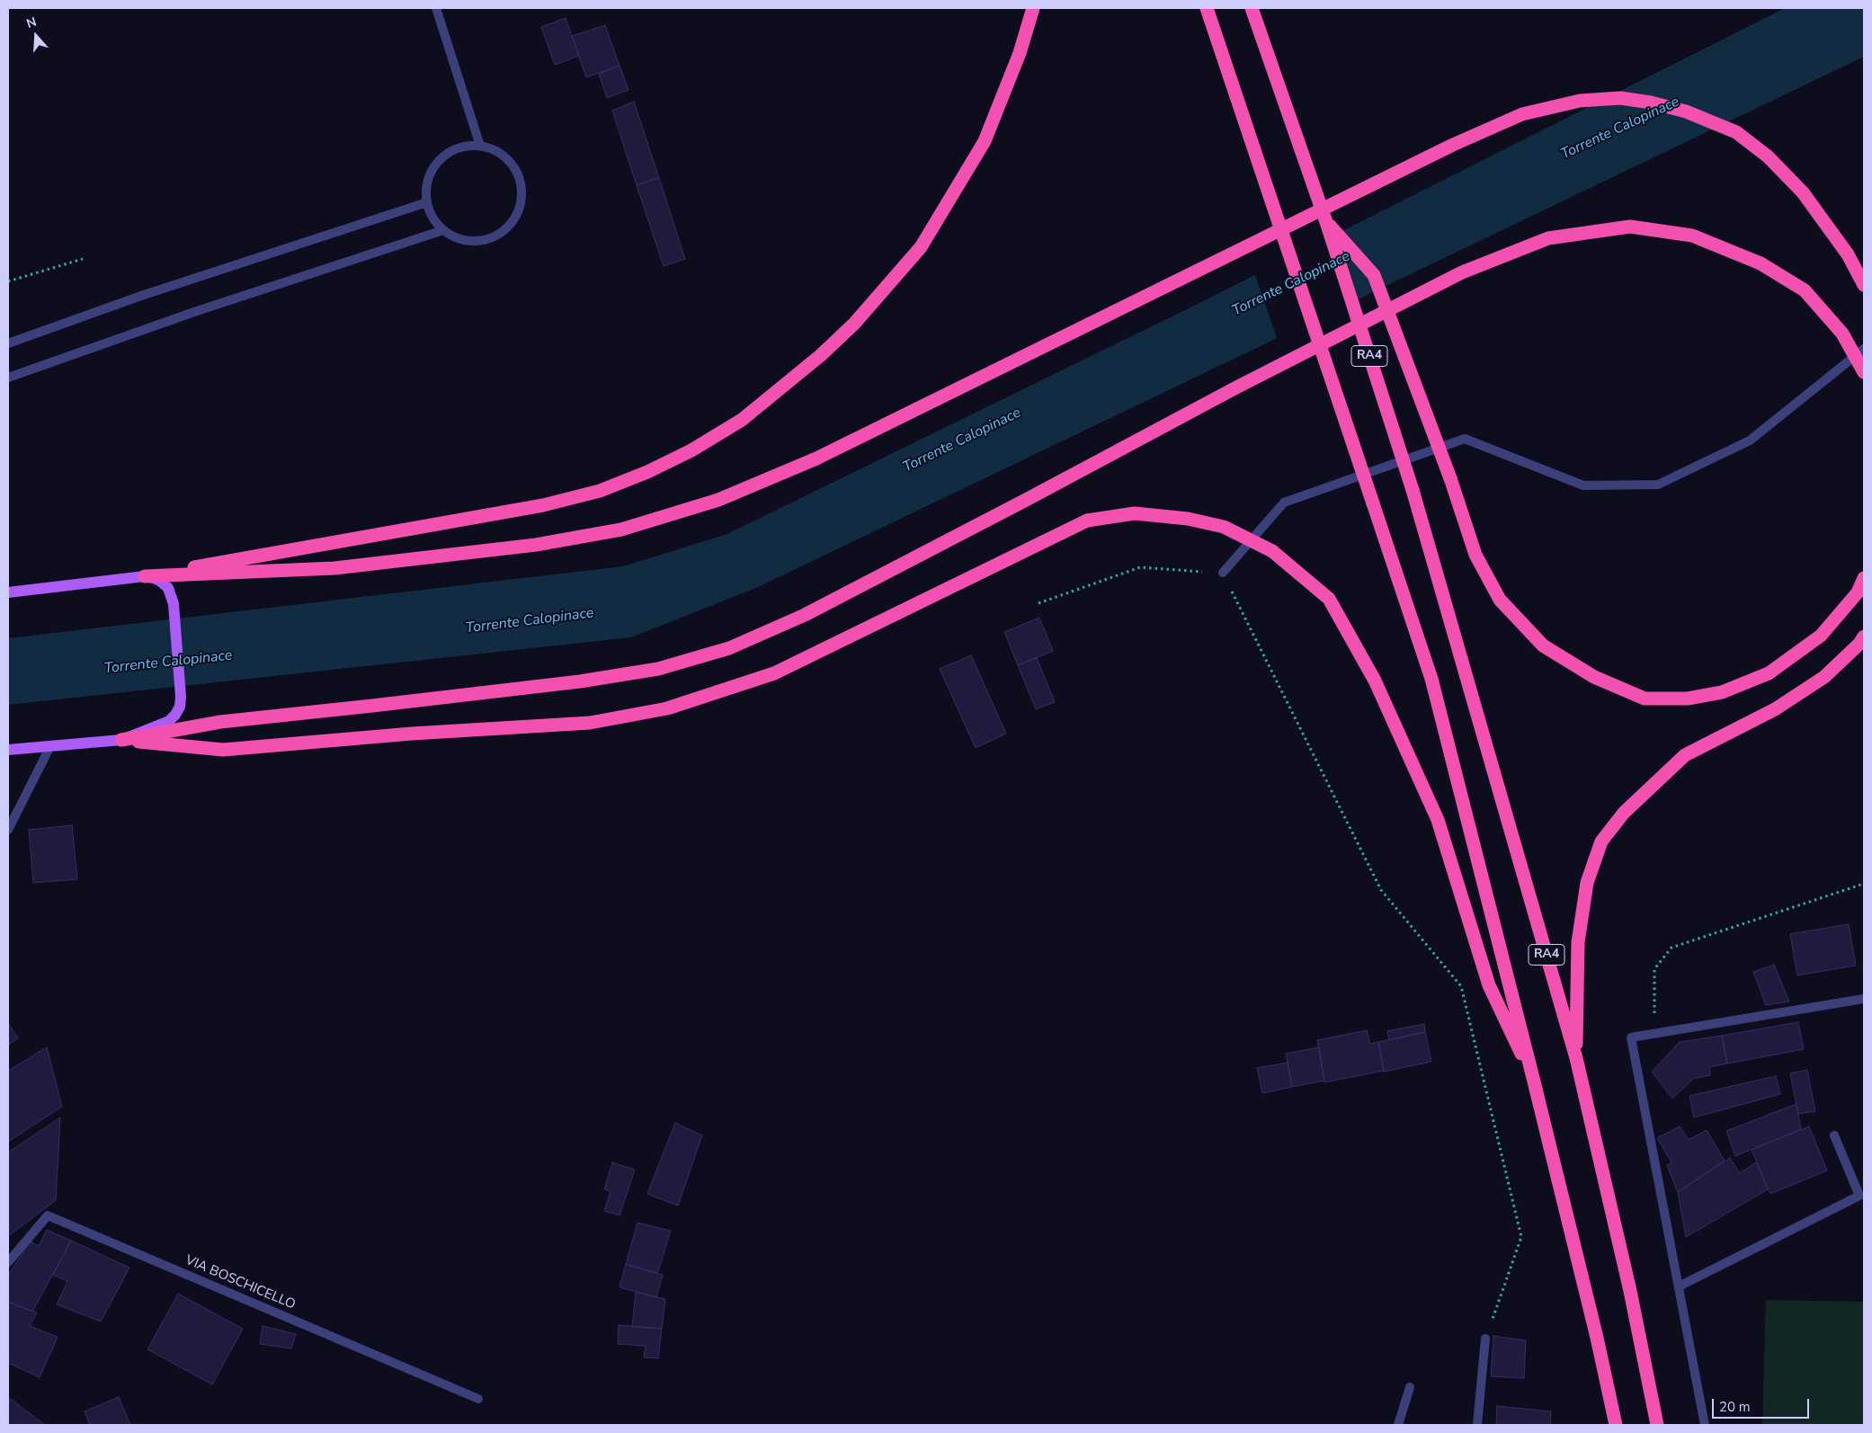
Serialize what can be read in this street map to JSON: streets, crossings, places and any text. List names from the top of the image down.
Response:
{
  "streets": {
    "highway": ["RA4"],
    "street": ["VIA BOSCHICELLO"]
  },
  "water": ["Torrente Calopinace"],
  "scale_bar": "20 m",
  "north": "top"
}
